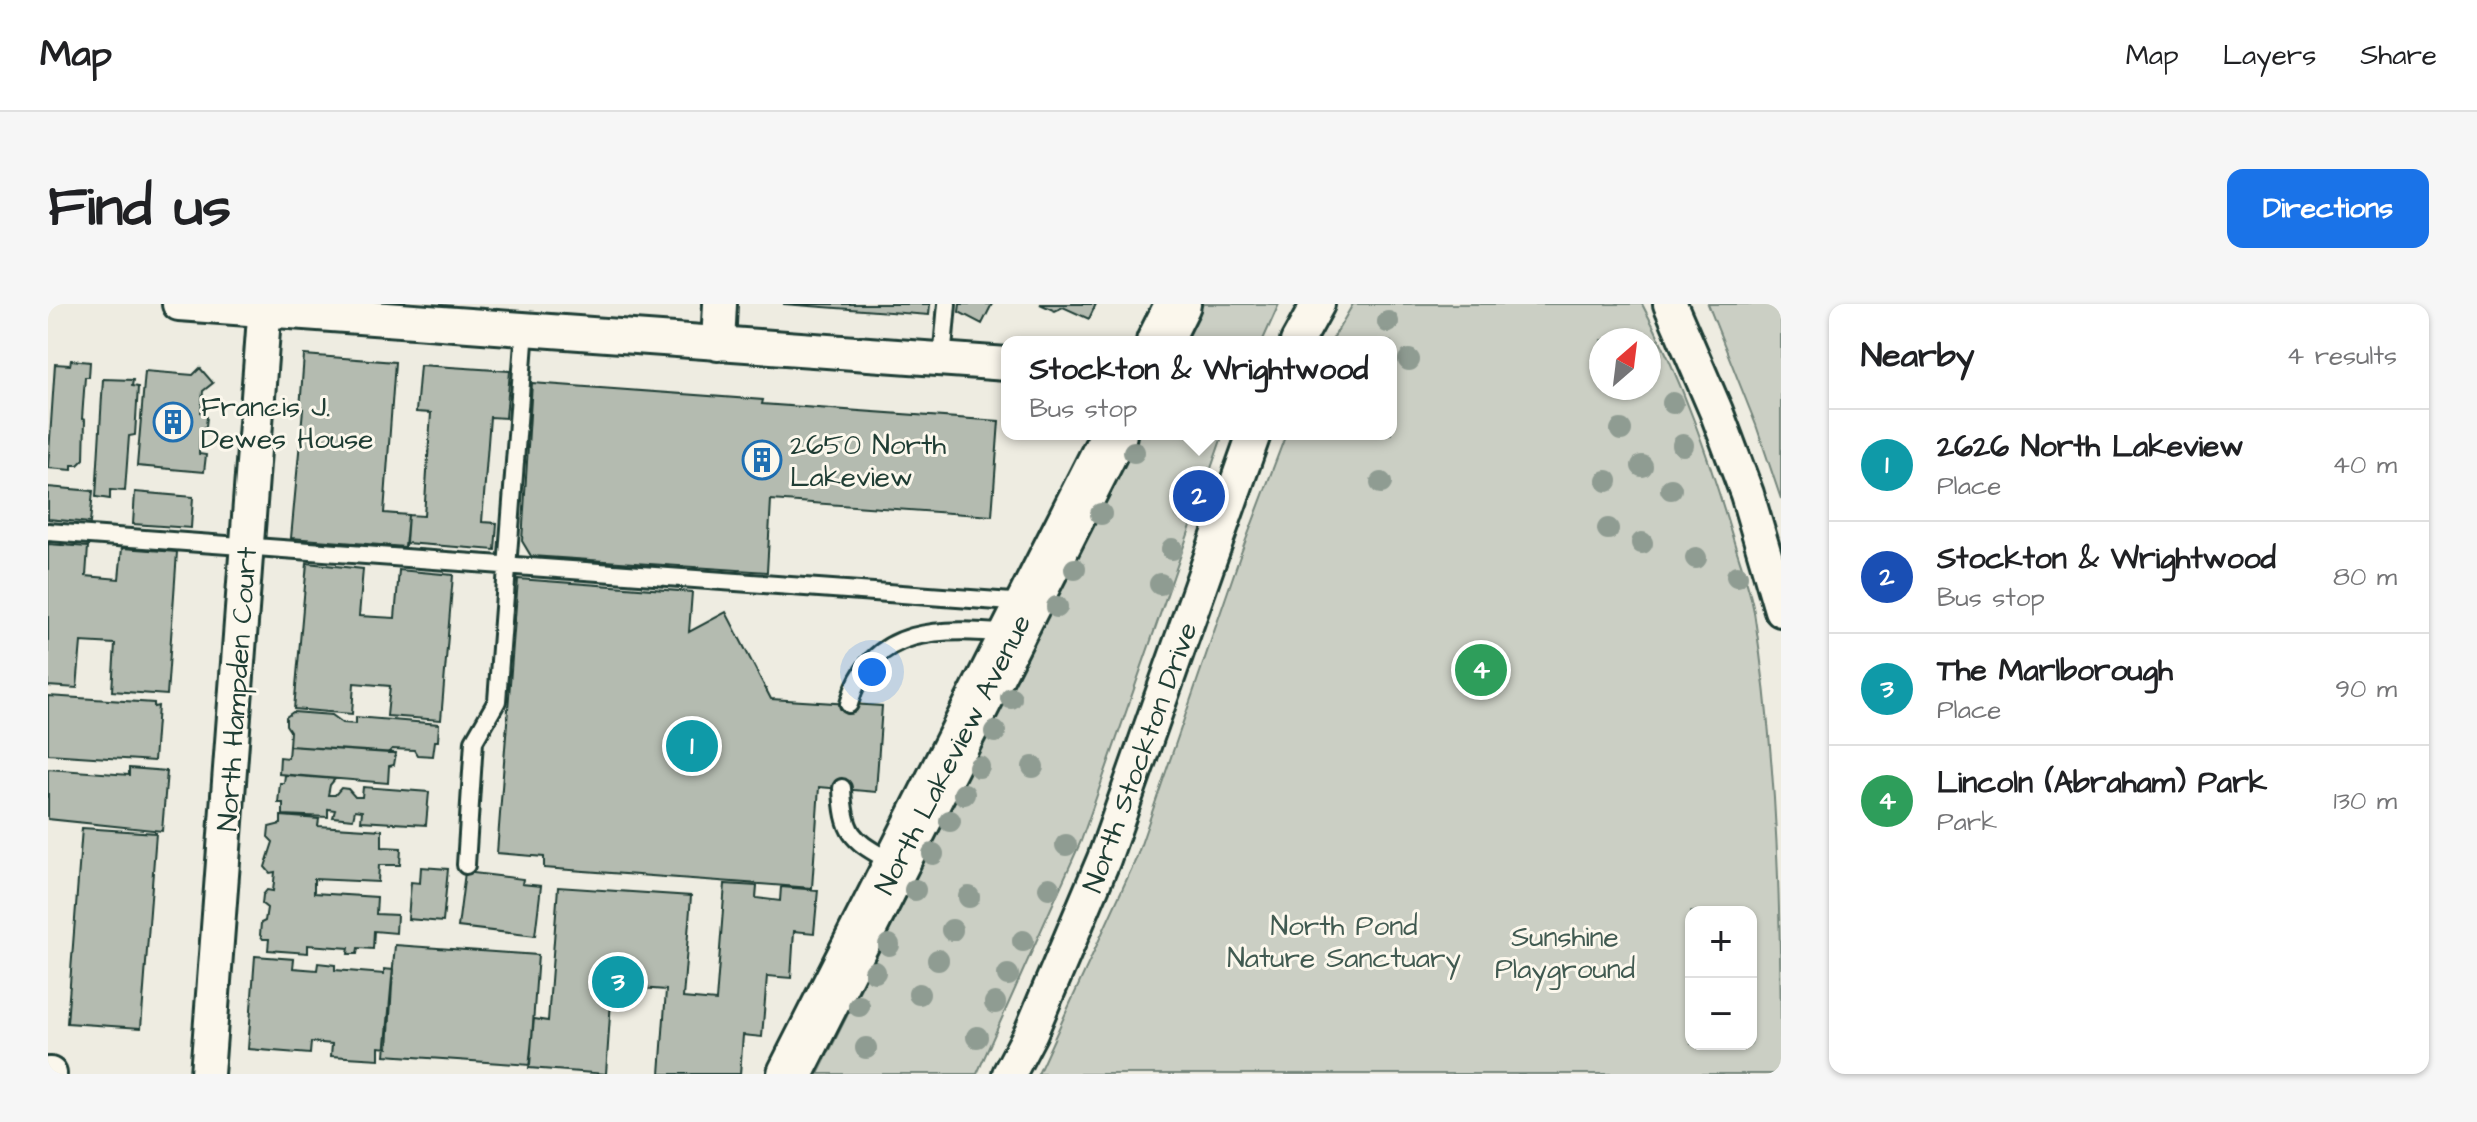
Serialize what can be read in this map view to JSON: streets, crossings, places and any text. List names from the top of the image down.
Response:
{
  "streets": {
    "main road": ["North Lakeview Avenue"],
    "street": ["North Hampden Court", "North Stockton Drive"]
  },
  "parks": ["North Pond Nature Sanctuary", "Sunshine Playground"],
  "places": {
    "building": ["Francis J. Dewes House", "2650 North Lakeview"]
  },
  "north": "top right",
  "page": {
    "header": "Map",
    "nav": ["Map", "Layers", "Share"],
    "title": "Find us",
    "buttons": "Directions",
    "heading": ["Nearby", "4 results"],
    "popup": ["Stockton & Wrightwood", "Bus stop"],
    "list": [
      {
        "mark": "1",
        "name": "2626 North Lakeview",
        "note": "Place",
        "value": "40 m"
      },
      {
        "mark": "2",
        "name": "Stockton & Wrightwood",
        "note": "Bus stop",
        "value": "80 m"
      },
      {
        "mark": "3",
        "name": "The Marlborough",
        "note": "Place",
        "value": "90 m"
      },
      {
        "mark": "4",
        "name": "Lincoln (Abraham) Park",
        "note": "Park",
        "value": "130 m"
      }
    ],
    "pins": [
      "2",
      "4",
      "1",
      "3"
    ],
    "map_buttons": ["+", "−"]
  }
}
